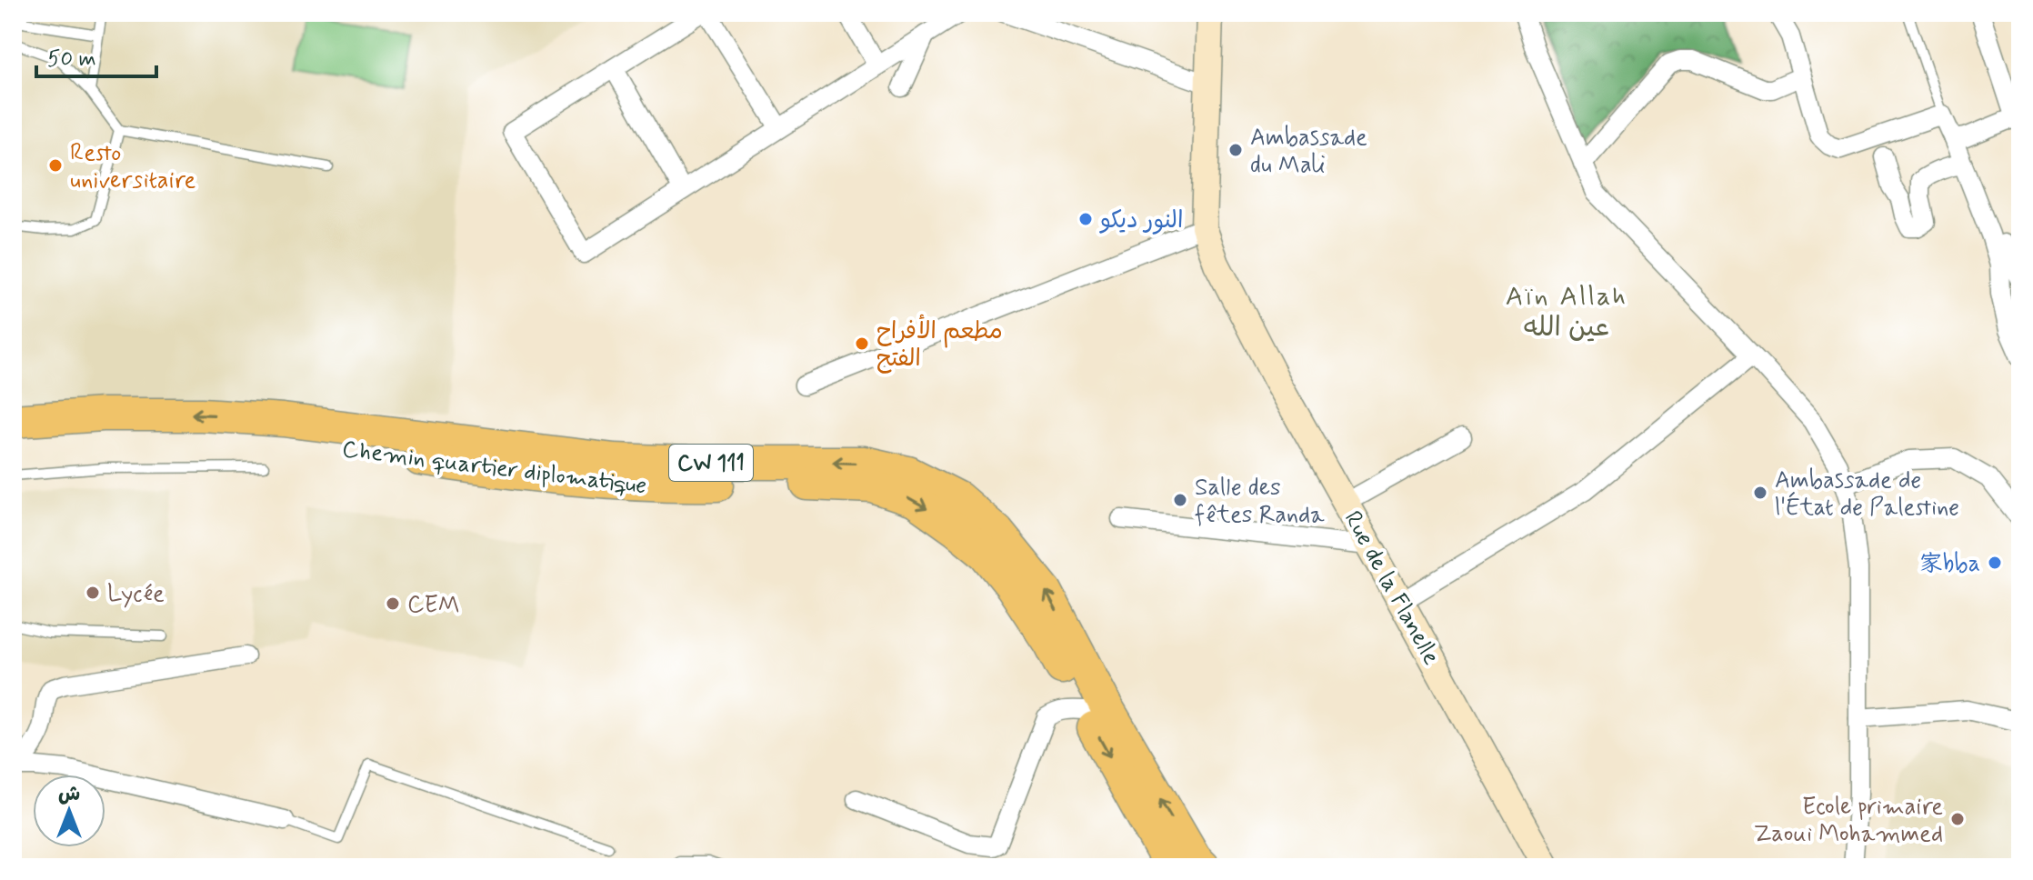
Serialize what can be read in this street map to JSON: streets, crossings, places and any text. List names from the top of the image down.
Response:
{
  "streets": {
    "highway": ["CW 111", "Chemin quartier diplomatique"],
    "street": ["Rue de la Flanelle"]
  },
  "districts": ["Aïn Allah عين الله"],
  "places": [
    "Ambassade du Mali",
    "Resto universitaire",
    "النور ديكو",
    "مطعم الأفراح الفتح",
    "Ambassade de l'État de Palestine",
    "Salle des fêtes Randa",
    "家bba",
    "Lycée",
    "CEM",
    "Ecole primaire Zaoui Mohammed"
  ],
  "scale_bar": "50 m",
  "north": "top"
}
